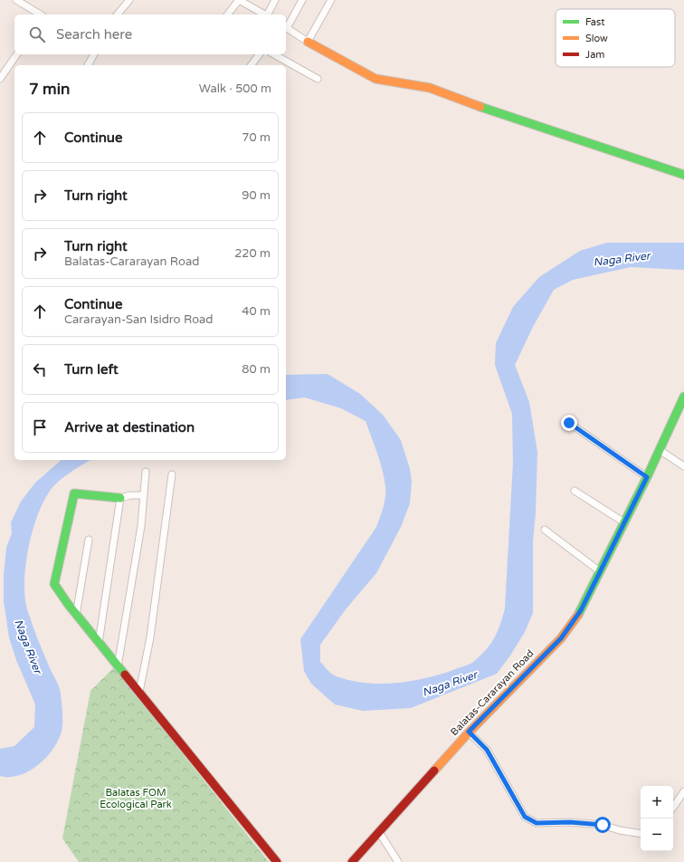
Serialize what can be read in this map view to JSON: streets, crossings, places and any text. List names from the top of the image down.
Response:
{
  "streets": {
    "street": ["Balatas-Cararayan Road"]
  },
  "water": ["Naga River"],
  "parks": ["Balatas FOM Ecological Park"],
  "legend": ["Fast", "Slow", "Jam"],
  "page": {
    "search": "Search here",
    "heading": ["7 min", "Walk · 500 m"],
    "list": [
      ["Continue", "70 m"],
      ["Turn right", "90 m"],
      ["Turn right", "Balatas-Cararayan Road", "220 m"],
      ["Continue", "Cararayan-San Isidro Road", "40 m"],
      ["Turn left", "80 m"],
      "Arrive at destination"
    ],
    "map_buttons": ["+", "−"]
  }
}
